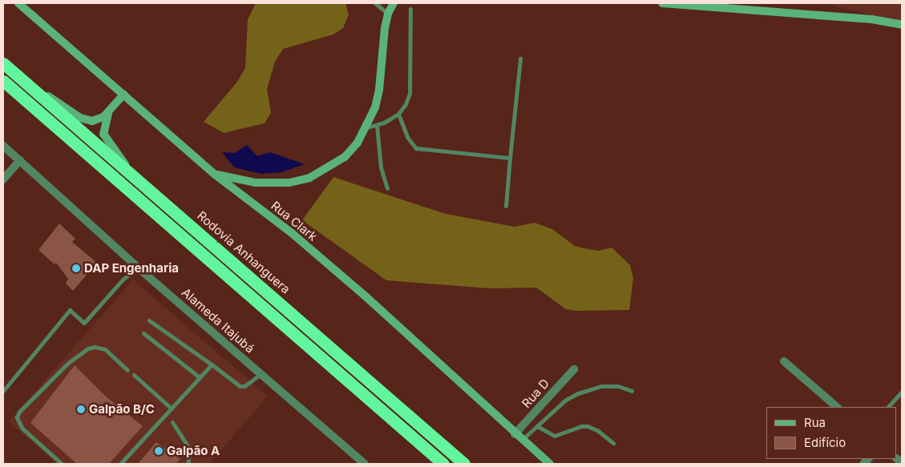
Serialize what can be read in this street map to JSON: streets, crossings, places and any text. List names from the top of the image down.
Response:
{
  "streets": {
    "highway": ["Rodovia Anhanguera"],
    "main road": ["Rua Clark"],
    "street": ["Alameda Itajubá", "Rua D"]
  },
  "crossings": [
    ["Rua Clark", "Rua D"]
  ],
  "places": ["DAP Engenharia", "Galpão B/C", "Galpão A"],
  "legend": ["Rua", "Edifício"]
}
